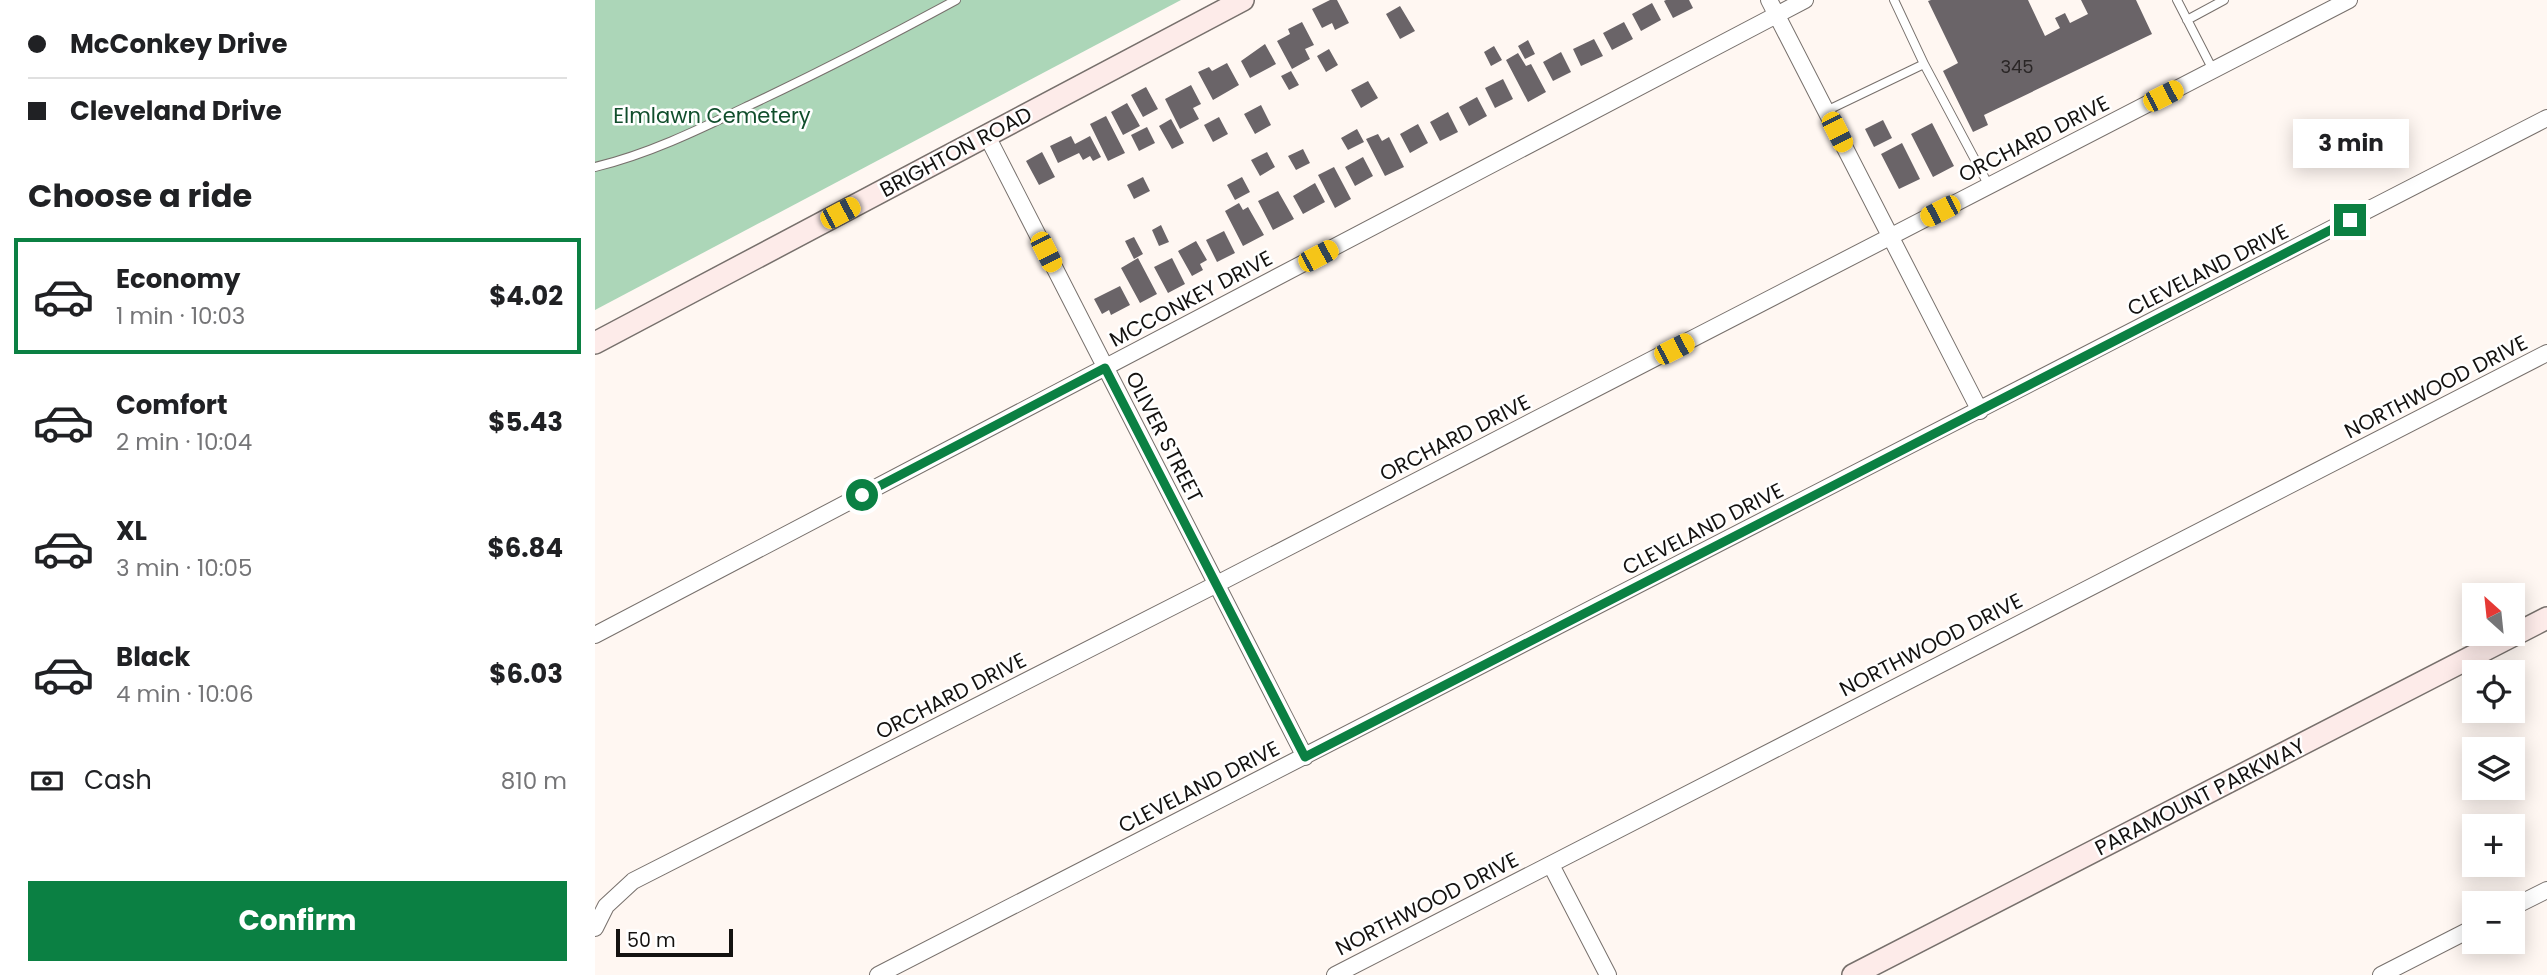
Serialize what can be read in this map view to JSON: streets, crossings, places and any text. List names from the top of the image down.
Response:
{
  "streets": {
    "street": [
      "ORCHARD DRIVE",
      "BRIGHTON ROAD",
      "CLEVELAND DRIVE",
      "MCCONKEY DRIVE",
      "NORTHWOOD DRIVE",
      "OLIVER STREET",
      "PARAMOUNT PARKWAY"
    ]
  },
  "crossings": [
    ["ORCHARD DRIVE", "OLIVER STREET"],
    ["BRIGHTON ROAD", "OLIVER STREET"],
    ["CLEVELAND DRIVE", "OLIVER STREET"],
    ["MCCONKEY DRIVE", "OLIVER STREET"]
  ],
  "parks": ["Elmlawn Cemetery"],
  "house_numbers": ["345"],
  "scale_bar": "50 m",
  "north": "top left",
  "page": {
    "banner": ["McConkey Drive", "Cleveland Drive"],
    "bubble": "3 min",
    "heading": "Choose a ride",
    "list": [
      {
        "name": "Economy",
        "note": "1 min · 10:03",
        "value": "$4.02"
      },
      {
        "name": "Comfort",
        "note": "2 min · 10:04",
        "value": "$5.43"
      },
      {
        "name": "XL",
        "note": "3 min · 10:05",
        "value": "$6.84"
      },
      {
        "name": "Black",
        "note": "4 min · 10:06",
        "value": "$6.03"
      }
    ],
    "map_buttons": ["+", "−"],
    "pay": ["Cash", "810 m"],
    "buttons": "Confirm",
    "scale": "50 m"
  }
}
